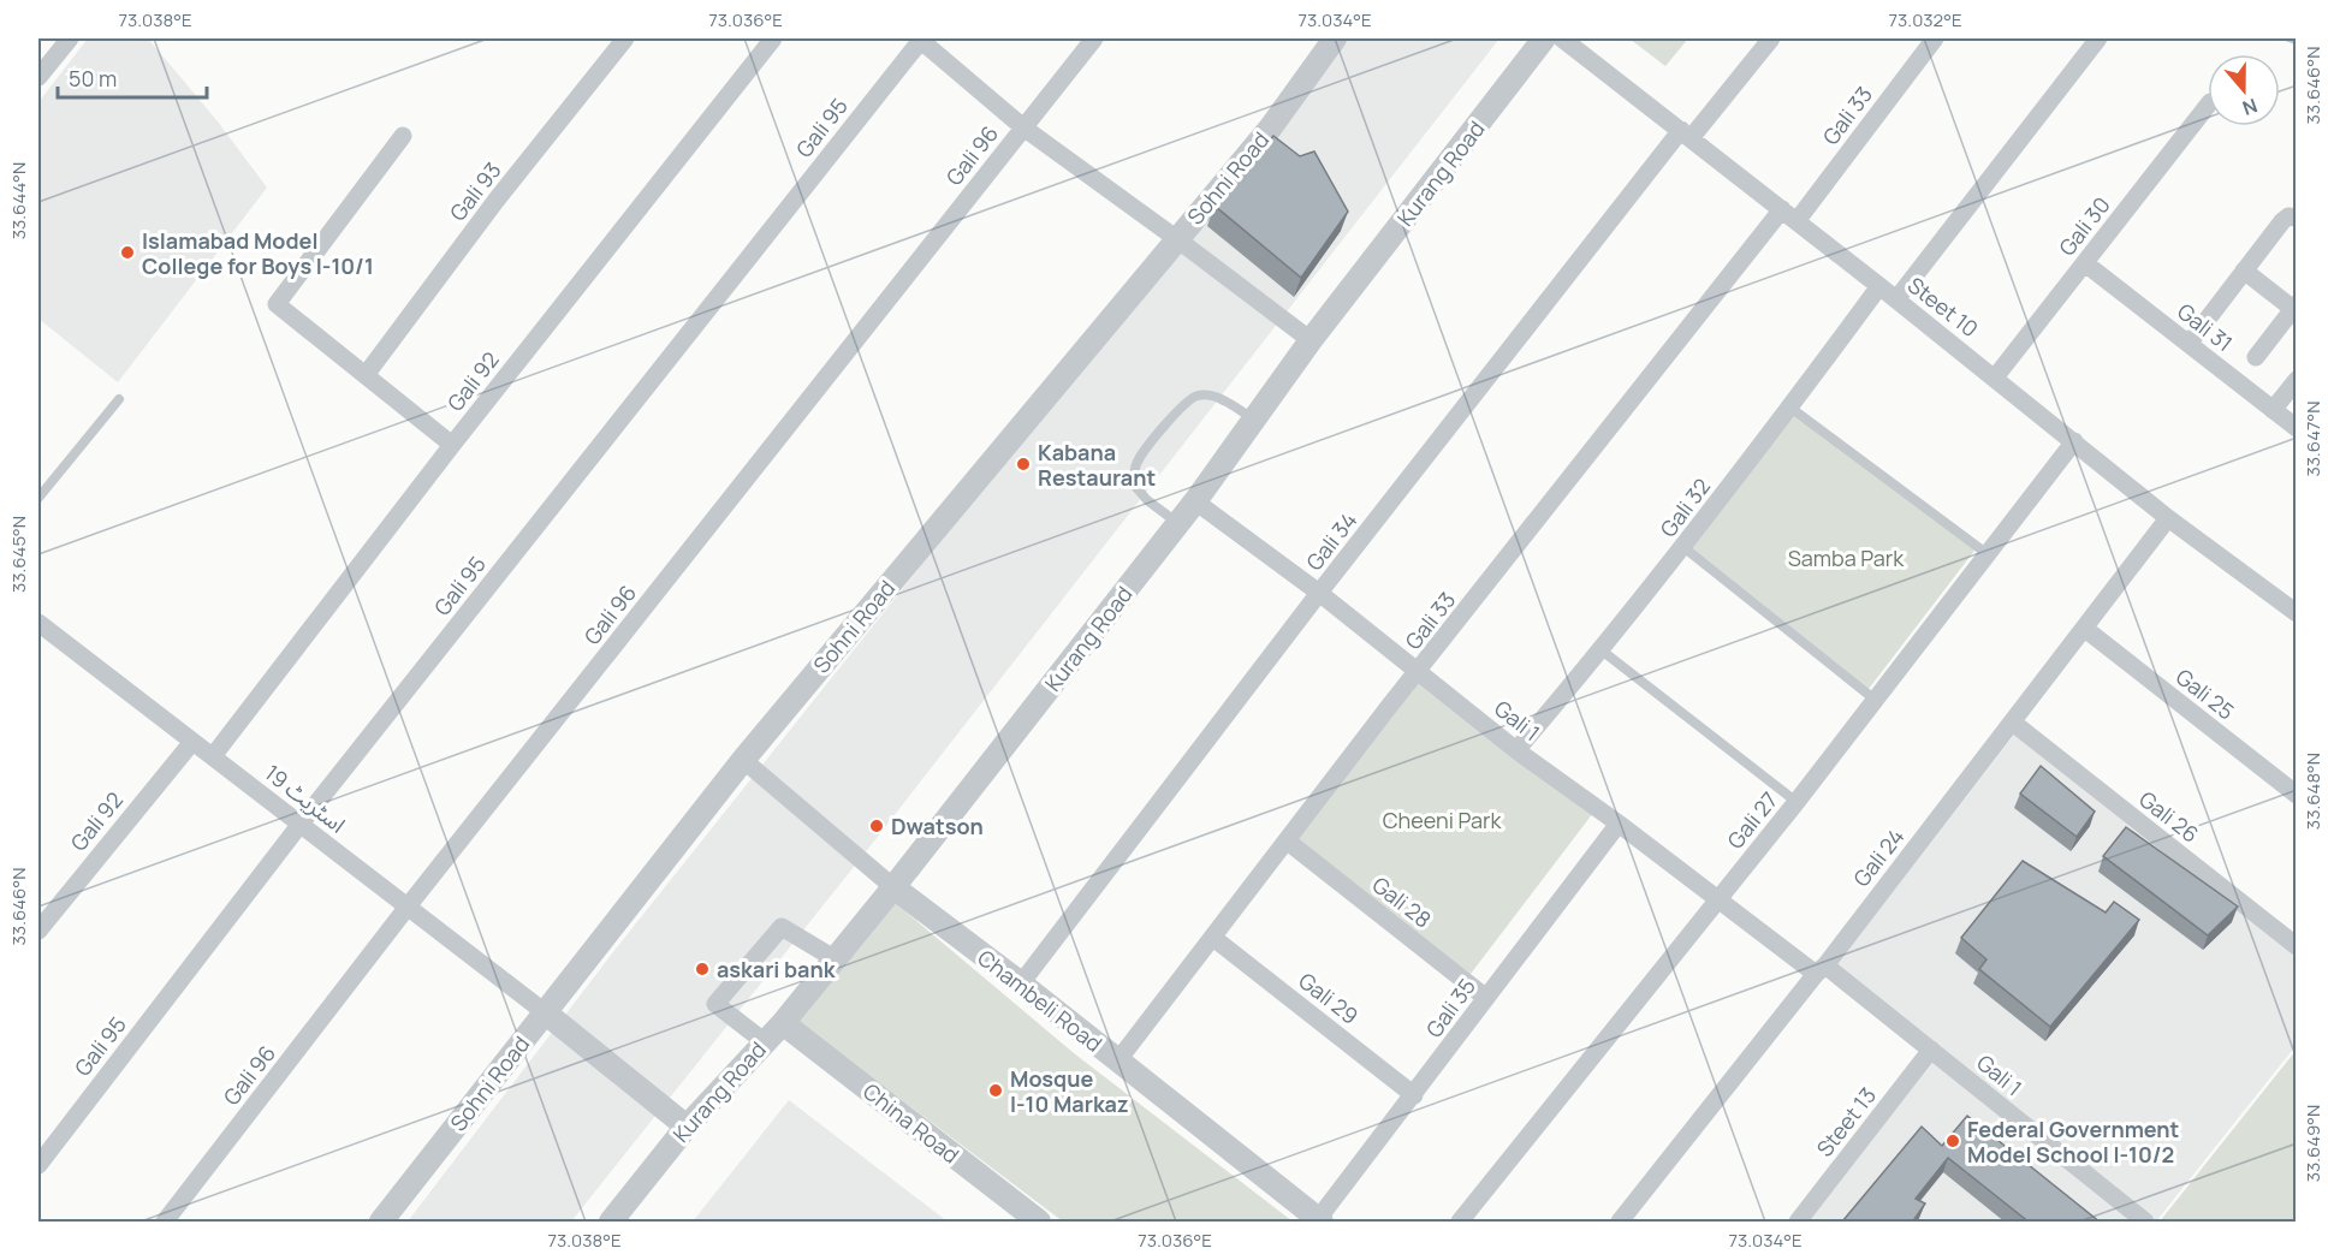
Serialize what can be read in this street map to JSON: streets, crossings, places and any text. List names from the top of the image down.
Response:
{
  "streets": {
    "street": [
      "Gali 33",
      "Gali 95",
      "Gali 96",
      "Kurang Road",
      "Sohni Road",
      "Gali 93",
      "Gali 30",
      "Steet 10",
      "Gali 31",
      "Gali 92",
      "Gali 32",
      "Gali 34",
      "Gali 25",
      "Gali 1",
      "اسٹریٹ 19",
      "Gali 26",
      "Gali 27",
      "Gali 24",
      "Gali 28",
      "Gali 29",
      "Chambeli Road",
      "Gali 35",
      "Steet 13",
      "China Road"
    ]
  },
  "crossings": [
    ["Gali 33", "Steet 10"],
    ["Gali 33", "Gali 1"],
    ["Gali 33", "Gali 28"],
    ["Gali 33", "Gali 29"],
    ["Gali 33", "Chambeli Road"],
    ["Gali 95", "اسٹریٹ 19"],
    ["Gali 96", "اسٹریٹ 19"],
    ["Kurang Road", "Gali 1"],
    ["Kurang Road", "Chambeli Road"],
    ["Kurang Road", "China Road"],
    ["Sohni Road", "اسٹریٹ 19"],
    ["Gali 30", "Steet 10"],
    ["Gali 30", "Gali 31"],
    ["Steet 10", "Gali 32"],
    ["Steet 10", "Gali 34"],
    ["Steet 10", "Gali 27"],
    ["Steet 10", "Gali 24"],
    ["Gali 92", "اسٹریٹ 19"],
    ["Gali 32", "Gali 1"],
    ["Gali 34", "Gali 1"],
    ["Gali 34", "Chambeli Road"],
    ["Gali 25", "Gali 24"],
    ["Gali 1", "Gali 27"],
    ["Gali 1", "Gali 24"],
    ["Gali 1", "Gali 35"],
    ["Gali 1", "Steet 13"],
    ["Gali 26", "Gali 24"],
    ["Gali 28", "Gali 35"],
    ["Gali 29", "Gali 35"],
    ["Chambeli Road", "Gali 35"]
  ],
  "parks": ["Samba Park", "Cheeni Park"],
  "places": [
    "Islamabad Model College for Boys I-10/1",
    "Kabana Restaurant",
    "Dwatson",
    "askari bank",
    "Mosque I-10 Markaz",
    "Federal Government Model School I-10/2"
  ],
  "scale_bar": "50 m",
  "north": "bottom",
  "coordinates": [
    "73.038°E",
    "73.036°E",
    "73.034°E",
    "73.032°E",
    "33.646°N",
    "33.644°N",
    "33.647°N",
    "33.645°N",
    "33.648°N",
    "33.649°N"
  ]
}
